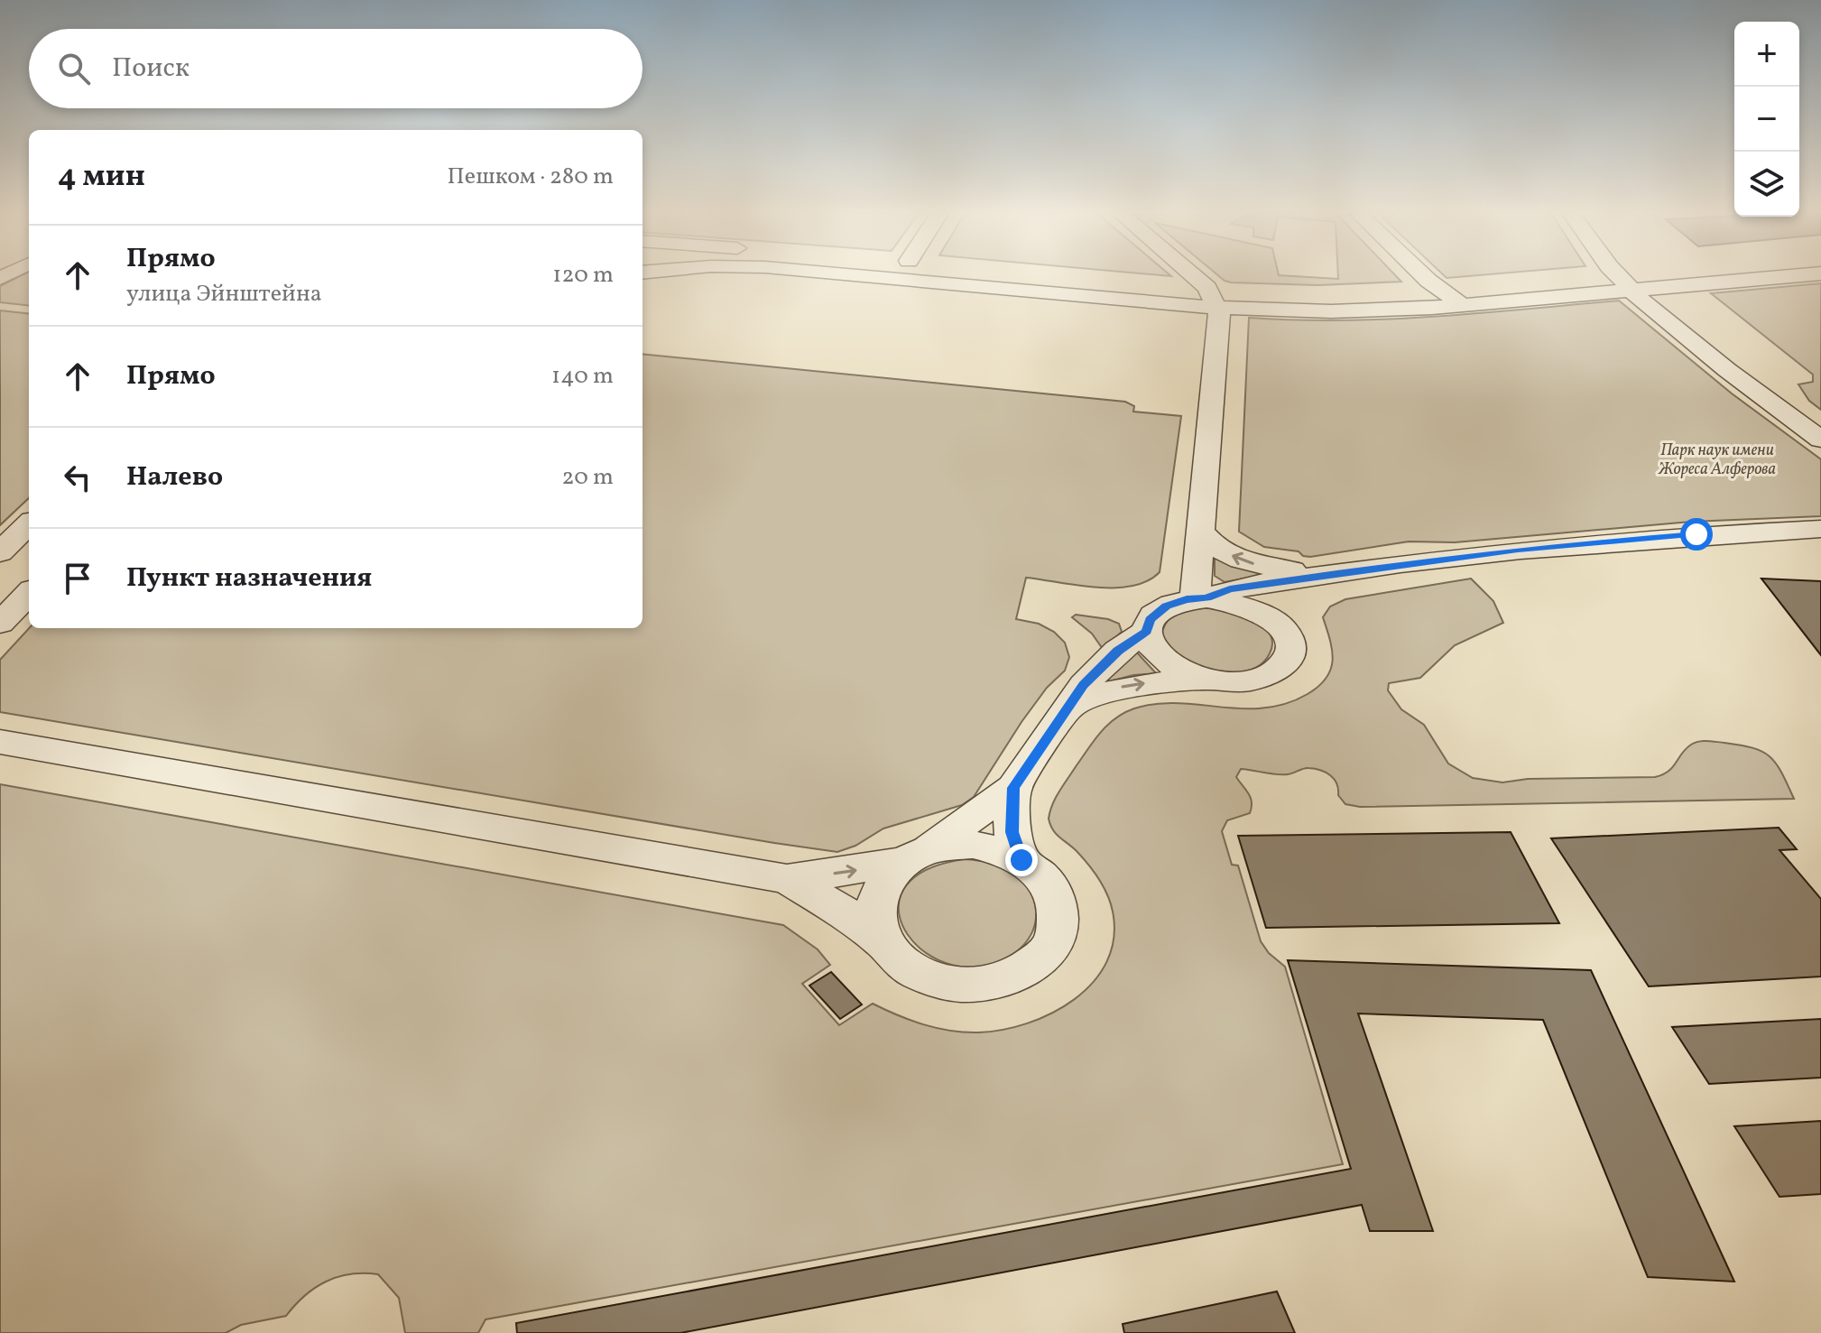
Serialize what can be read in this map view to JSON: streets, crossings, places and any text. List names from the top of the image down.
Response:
{
  "parks": ["Парк наук имени Жореса Алферова"],
  "page": {
    "map_buttons": ["+", "−"],
    "search": "Поиск",
    "heading": ["4 мин", "Пешком · 280 m"],
    "list": [
      ["Прямо", "улица Эйнштейна", "120 m"],
      ["Прямо", "140 m"],
      ["Налево", "20 m"],
      "Пункт назначения"
    ]
  }
}
